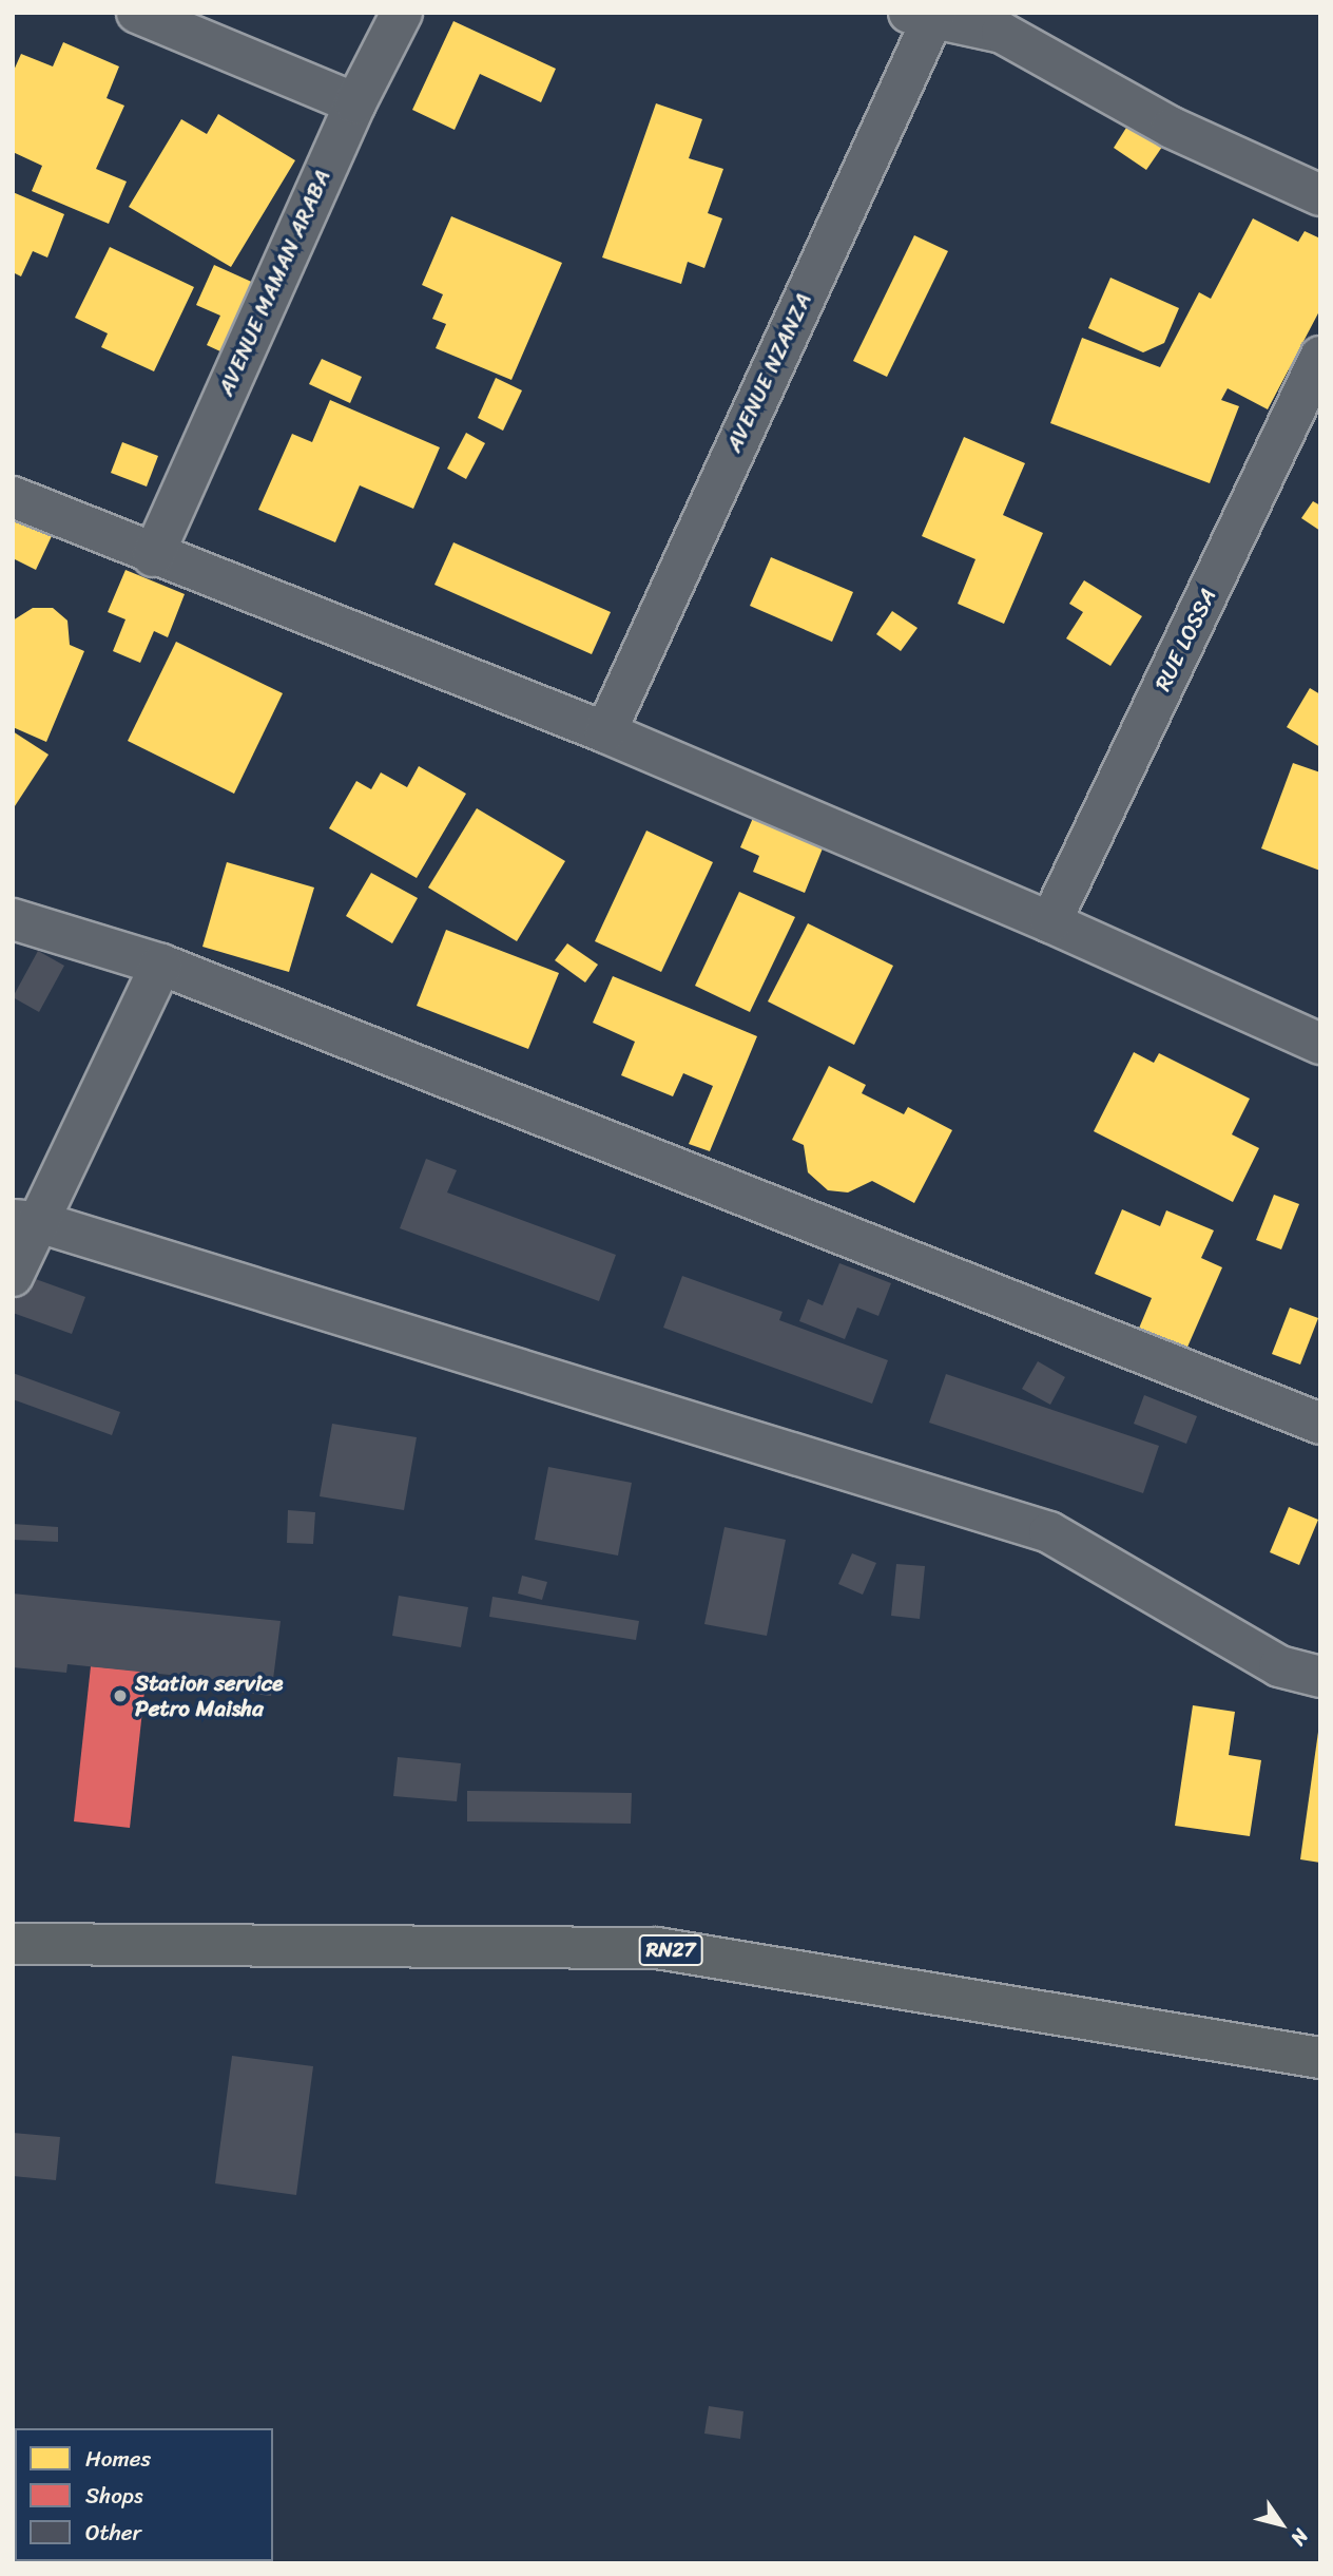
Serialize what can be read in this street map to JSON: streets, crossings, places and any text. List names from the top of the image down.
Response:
{
  "streets": {
    "main road": ["RN27"],
    "street": ["AVENUE MAMAN ARABA", "AVENUE NZANZA", "RUE LOSSA"]
  },
  "places": ["Station service Petro Maisha"],
  "legend": ["Homes", "Shops", "Other"],
  "north": "bottom right"
}
